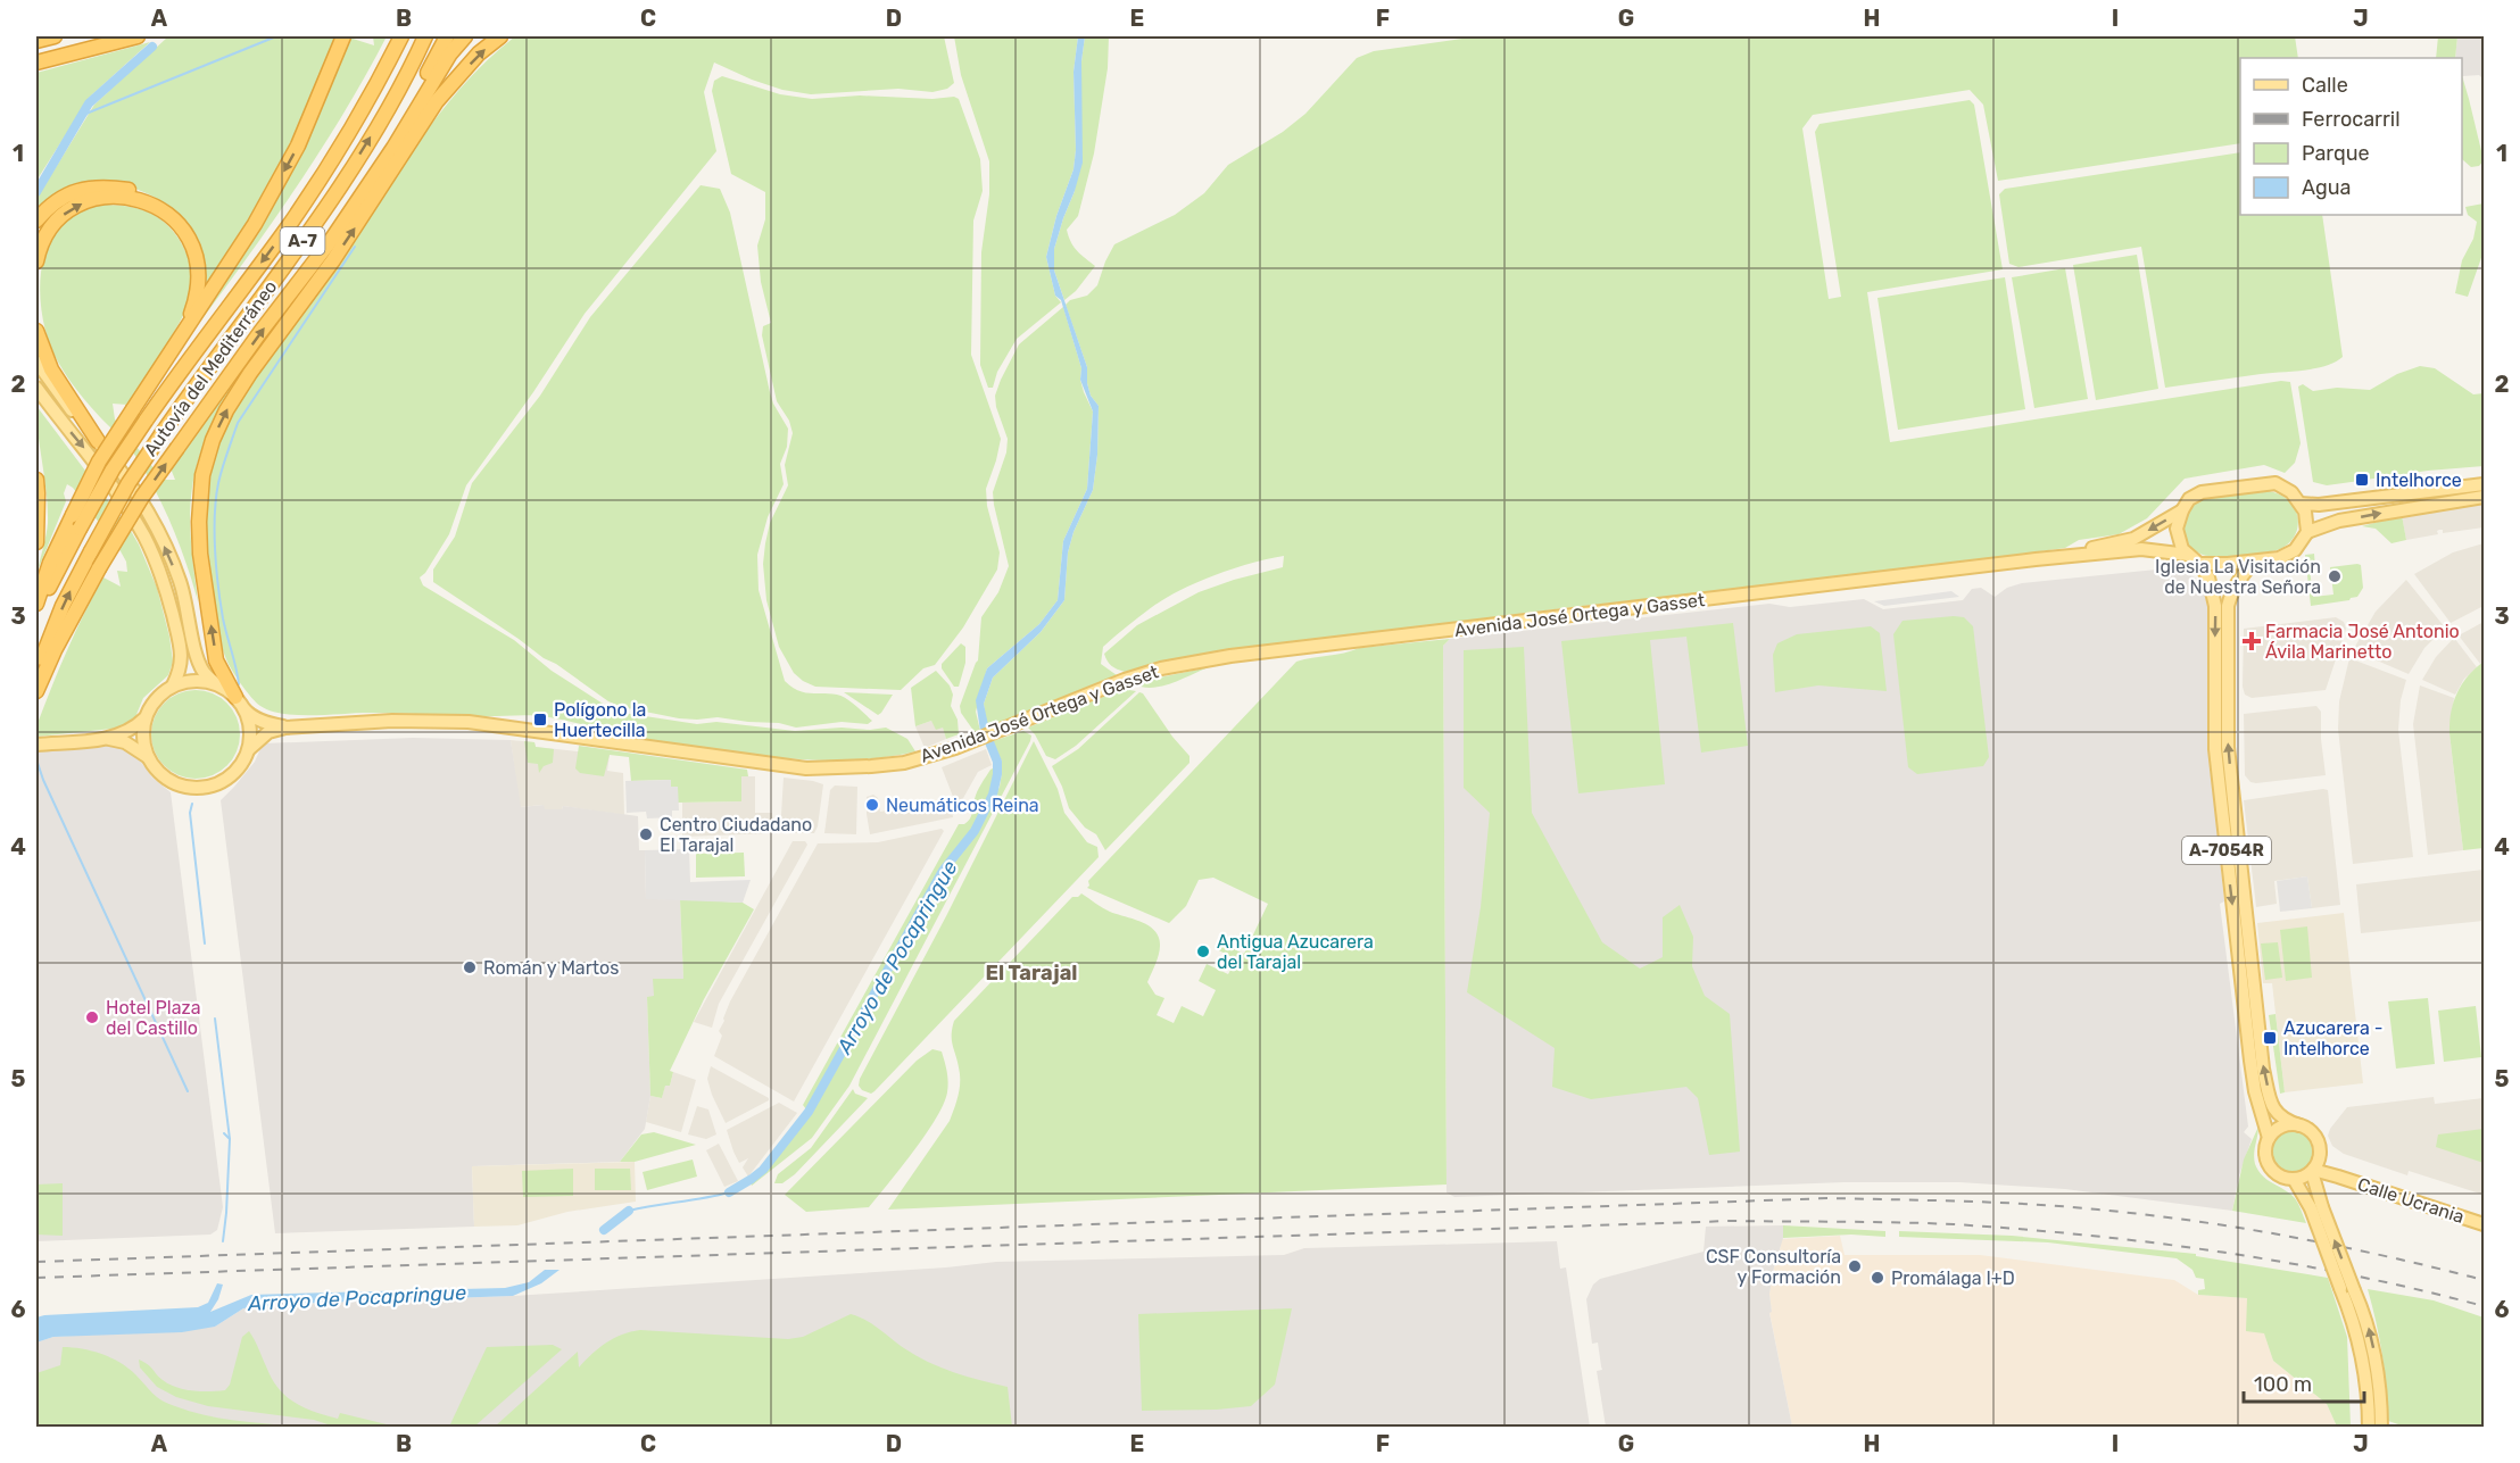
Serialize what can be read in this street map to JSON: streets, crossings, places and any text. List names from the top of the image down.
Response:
{
  "streets": {
    "highway": ["A-7", "Autovía del Mediterráneo"],
    "main road": ["Avenida José Ortega y Gasset", "A-7054R", "Calle Ucrania"]
  },
  "crossings": [
    ["Avenida José Ortega y Gasset", "A-7054R"],
    ["A-7054R", "Calle Ucrania"]
  ],
  "districts": ["El Tarajal"],
  "water": ["Arroyo de Pocapringue"],
  "places": {
    "transit": ["Intelhorce", "Polígono la Huertecilla", "Azucarera - Intelhorce"],
    "other": [
      "Iglesia La Visitación de Nuestra Señora",
      "Neumáticos Reina",
      "Centro Ciudadano El Tarajal",
      "Antigua Azucarera del Tarajal",
      "Román y Martos",
      "Hotel Plaza del Castillo",
      "CSF Consultoría y Formación",
      "Promálaga I+D"
    ],
    "health": ["Farmacia José Antonio Ávila Marinetto"]
  },
  "legend": [
    "Calle",
    "Ferrocarril",
    "Parque",
    "Agua"
  ],
  "scale_bar": "100 m",
  "grid": {
    "columns": [
      "A",
      "B",
      "C",
      "D",
      "E",
      "F",
      "G",
      "H",
      "I",
      "J"
    ],
    "rows": [
      "1",
      "2",
      "3",
      "4",
      "5",
      "6"
    ]
  }
}
